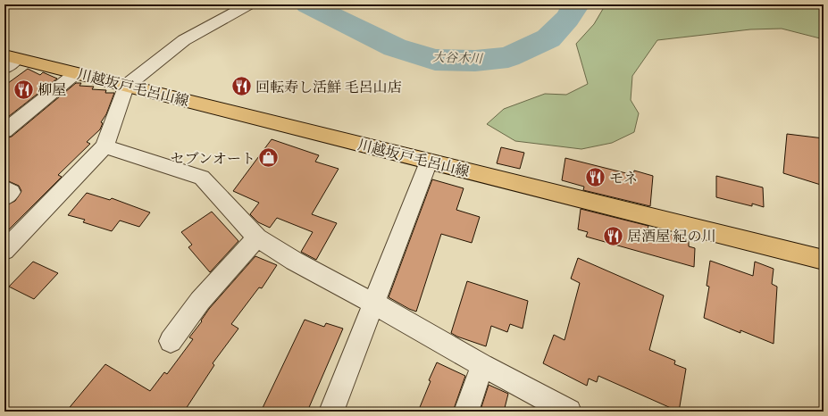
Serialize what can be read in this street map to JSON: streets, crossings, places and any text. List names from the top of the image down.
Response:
{
  "streets": {
    "main road": ["川越坂戸毛呂山線"]
  },
  "water": ["大谷木川"],
  "places": {
    "restaurant": [
      "回転寿し活鮮 毛呂山店",
      "柳屋",
      "モネ",
      "居酒屋 紀の川"
    ],
    "shop": ["セブンオート"]
  }
}
